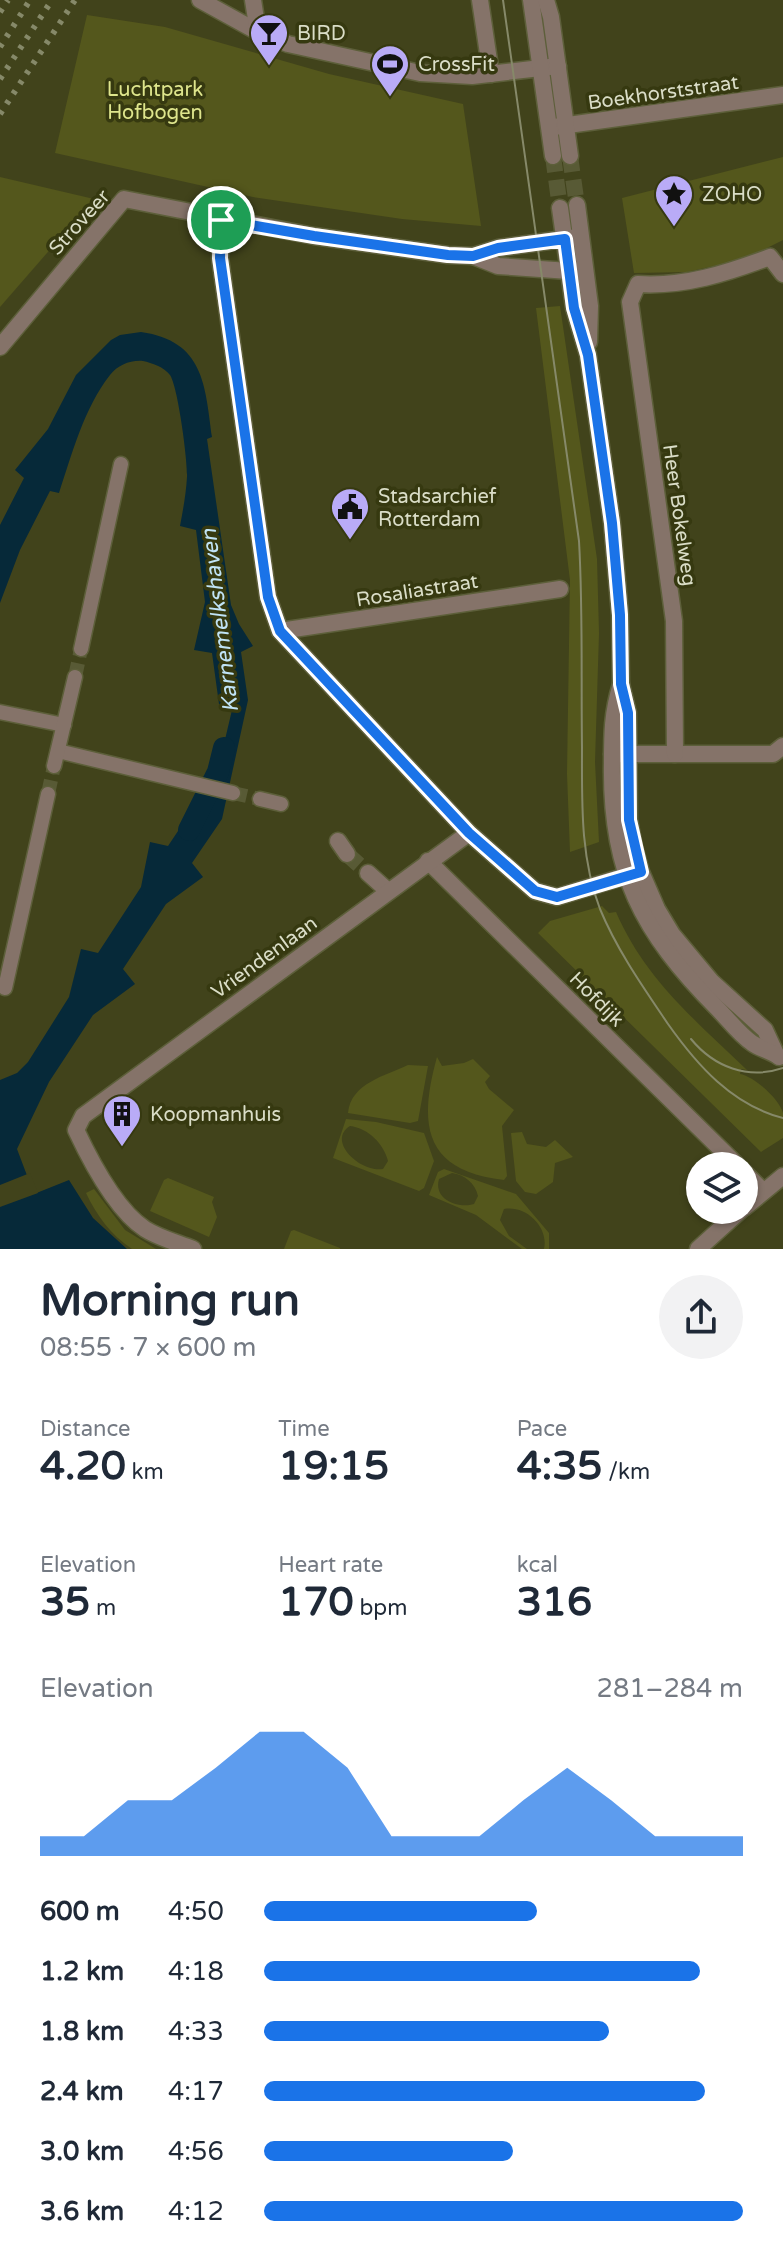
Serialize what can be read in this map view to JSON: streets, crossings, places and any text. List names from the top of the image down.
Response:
{
  "streets": {
    "street": [
      "Boekhorststraat",
      "Stroveer",
      "Heer Bokelweg",
      "Rosaliastraat",
      "Vriendenlaan",
      "Hofdijk"
    ]
  },
  "crossings": [
    ["Vriendenlaan", "Hofdijk"]
  ],
  "water": ["Karnemelkshaven"],
  "parks": ["Luchtpark Hofbogen"],
  "places": {
    "bar": ["BIRD"],
    "sports": ["CrossFit"],
    "place": ["ZOHO"],
    "public building": ["Stadsarchief Rotterdam"],
    "building": ["Koopmanhuis"]
  },
  "page": {
    "heading": ["Morning run", "08:55 · 7 × 600 m"],
    "stats": [
      ["Distance", "4.20 km"],
      ["Time", "19:15"],
      ["Pace", "4:35 /km"],
      ["Elevation", "35 m"],
      ["Heart rate", "170 bpm"],
      ["kcal", "316"]
    ],
    "chart": ["Elevation", "281–284 m"],
    "list": [
      {
        "name": "600 m",
        "note": "4:50"
      },
      {
        "name": "1.2 km",
        "note": "4:18"
      },
      {
        "name": "1.8 km",
        "note": "4:33"
      },
      {
        "name": "2.4 km",
        "note": "4:17"
      },
      {
        "name": "3.0 km",
        "note": "4:56"
      },
      {
        "name": "3.6 km",
        "note": "4:12"
      }
    ]
  }
}
